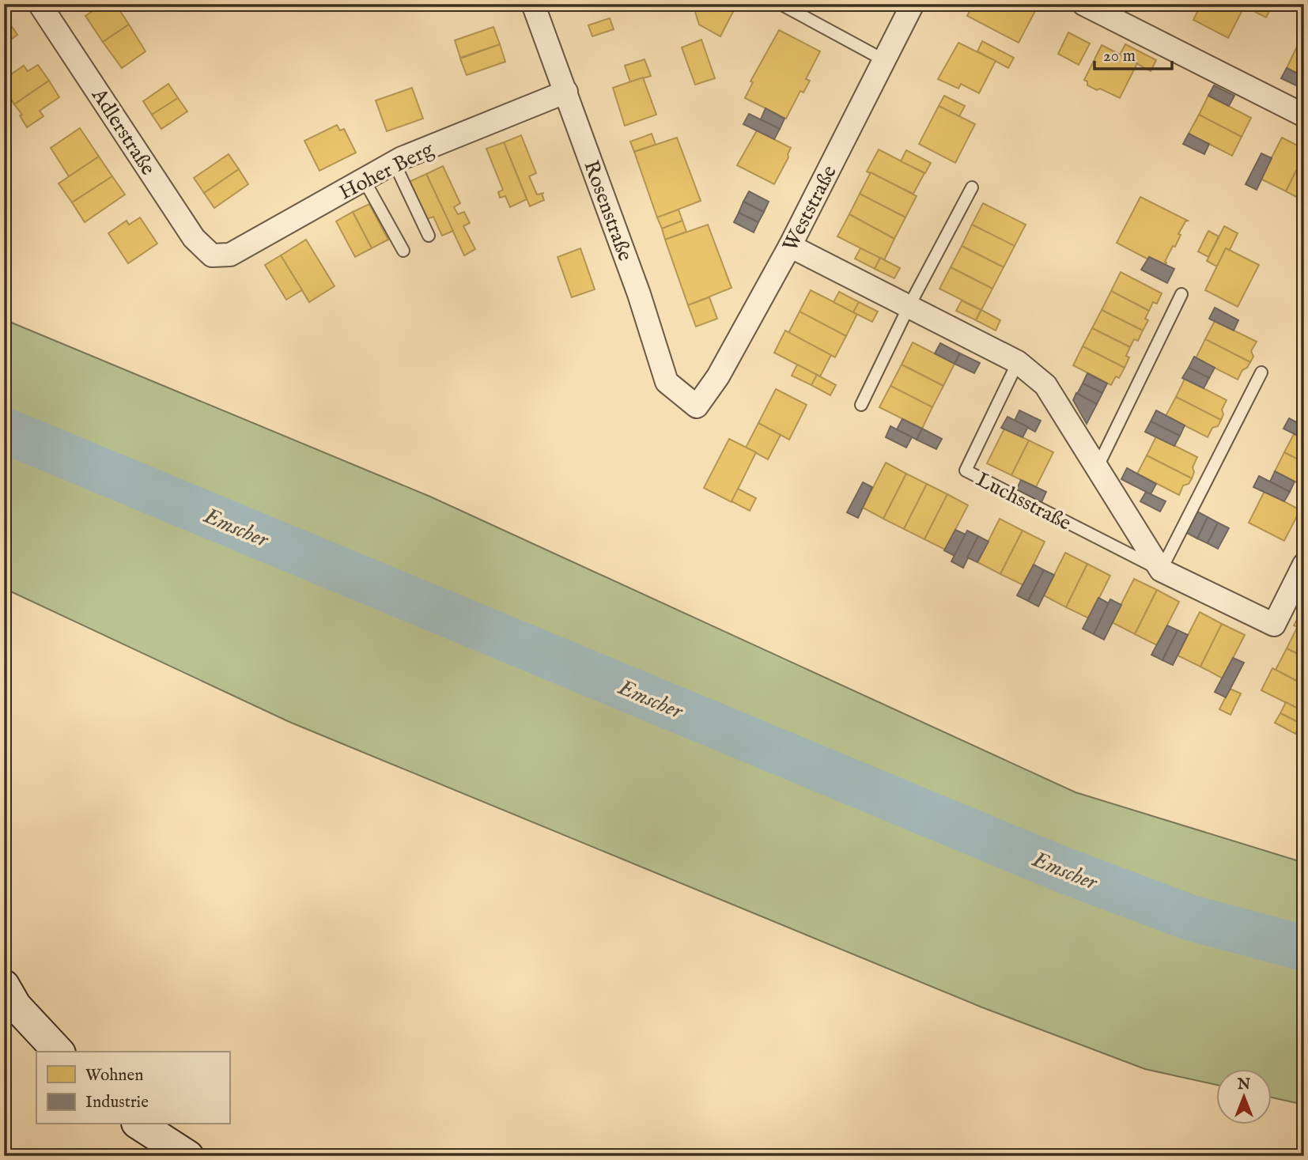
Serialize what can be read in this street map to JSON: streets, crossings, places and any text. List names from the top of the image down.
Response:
{
  "streets": {
    "street": [
      "Adlerstraße",
      "Hoher Berg",
      "Weststraße",
      "Rosenstraße",
      "Luchsstraße"
    ]
  },
  "crossings": [
    ["Adlerstraße", "Hoher Berg"],
    ["Hoher Berg", "Rosenstraße"],
    ["Weststraße", "Rosenstraße"]
  ],
  "water": ["Emscher"],
  "legend": ["Wohnen", "Industrie"],
  "scale_bar": "20 m",
  "north": "top"
}
